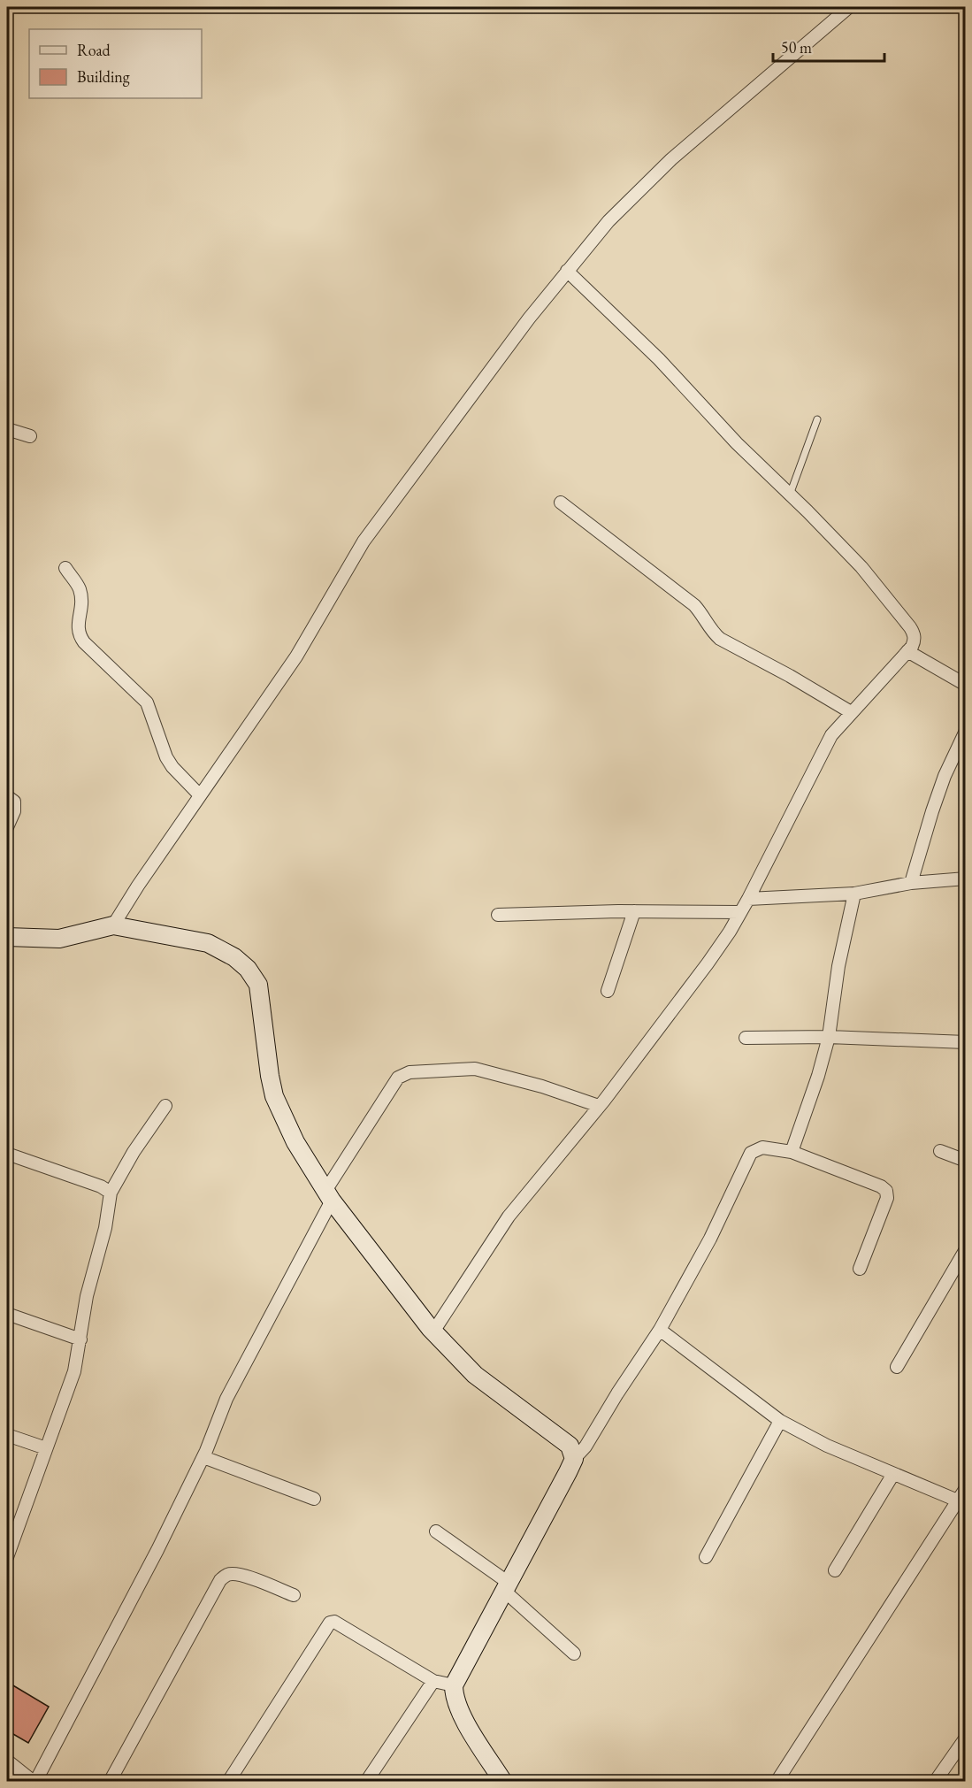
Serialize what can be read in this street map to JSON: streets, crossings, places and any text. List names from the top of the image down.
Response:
{
  "legend": ["Road", "Building"],
  "scale_bar": "50 m"
}
